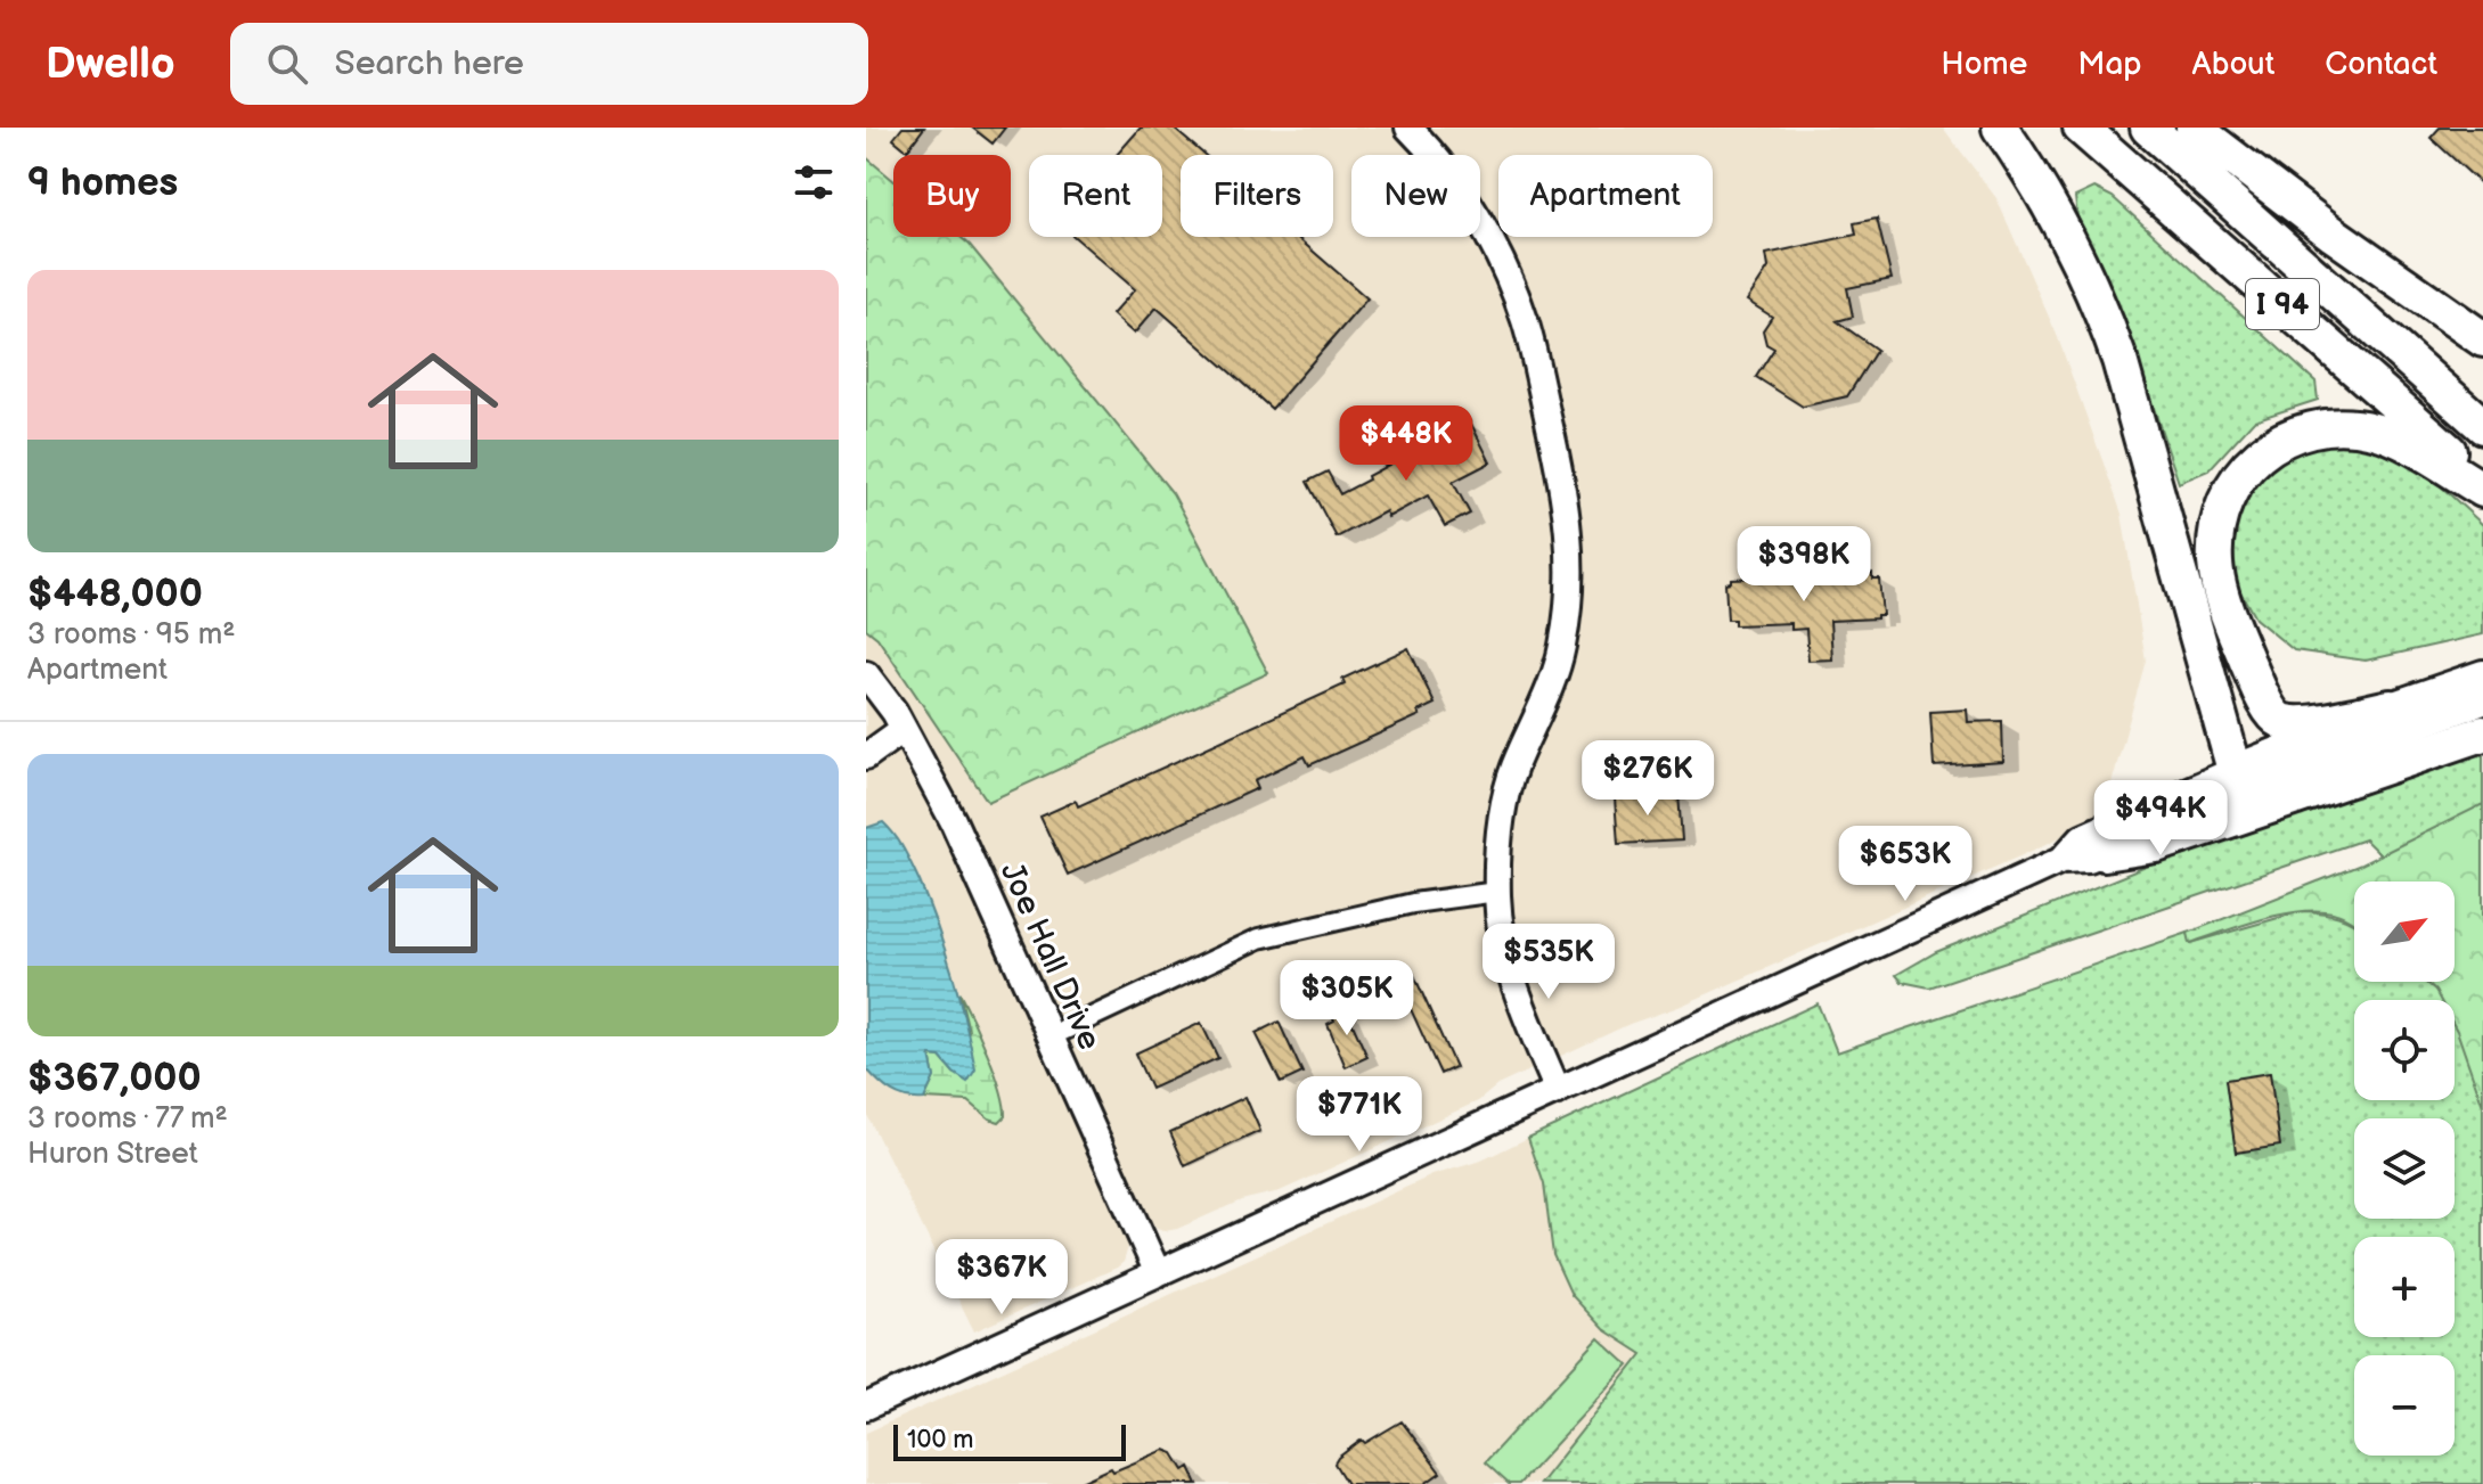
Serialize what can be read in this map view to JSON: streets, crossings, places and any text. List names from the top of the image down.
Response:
{
  "streets": {
    "highway": ["I 94"],
    "street": ["Joe Hall Drive"]
  },
  "scale_bar": "100 m",
  "north": "top right",
  "page": {
    "header": "Dwello",
    "search": "Search here",
    "nav": [
      "Home",
      "Map",
      "About",
      "Contact"
    ],
    "heading": "9 homes",
    "chip": [
      "Buy",
      "Rent",
      "Filters",
      "New",
      "Apartment"
    ],
    "list": [
      {
        "name": "$448,000",
        "note": "3 rooms · 95 m² · Apartment"
      },
      {
        "name": "$367,000",
        "note": "3 rooms · 77 m² · Huron Street"
      }
    ],
    "price": [
      "$448K",
      "$398K",
      "$276K",
      "$494K",
      "$653K",
      "$535K",
      "$305K",
      "$771K",
      "$367K"
    ],
    "map_buttons": ["+", "−"],
    "scale": "100 m"
  }
}
